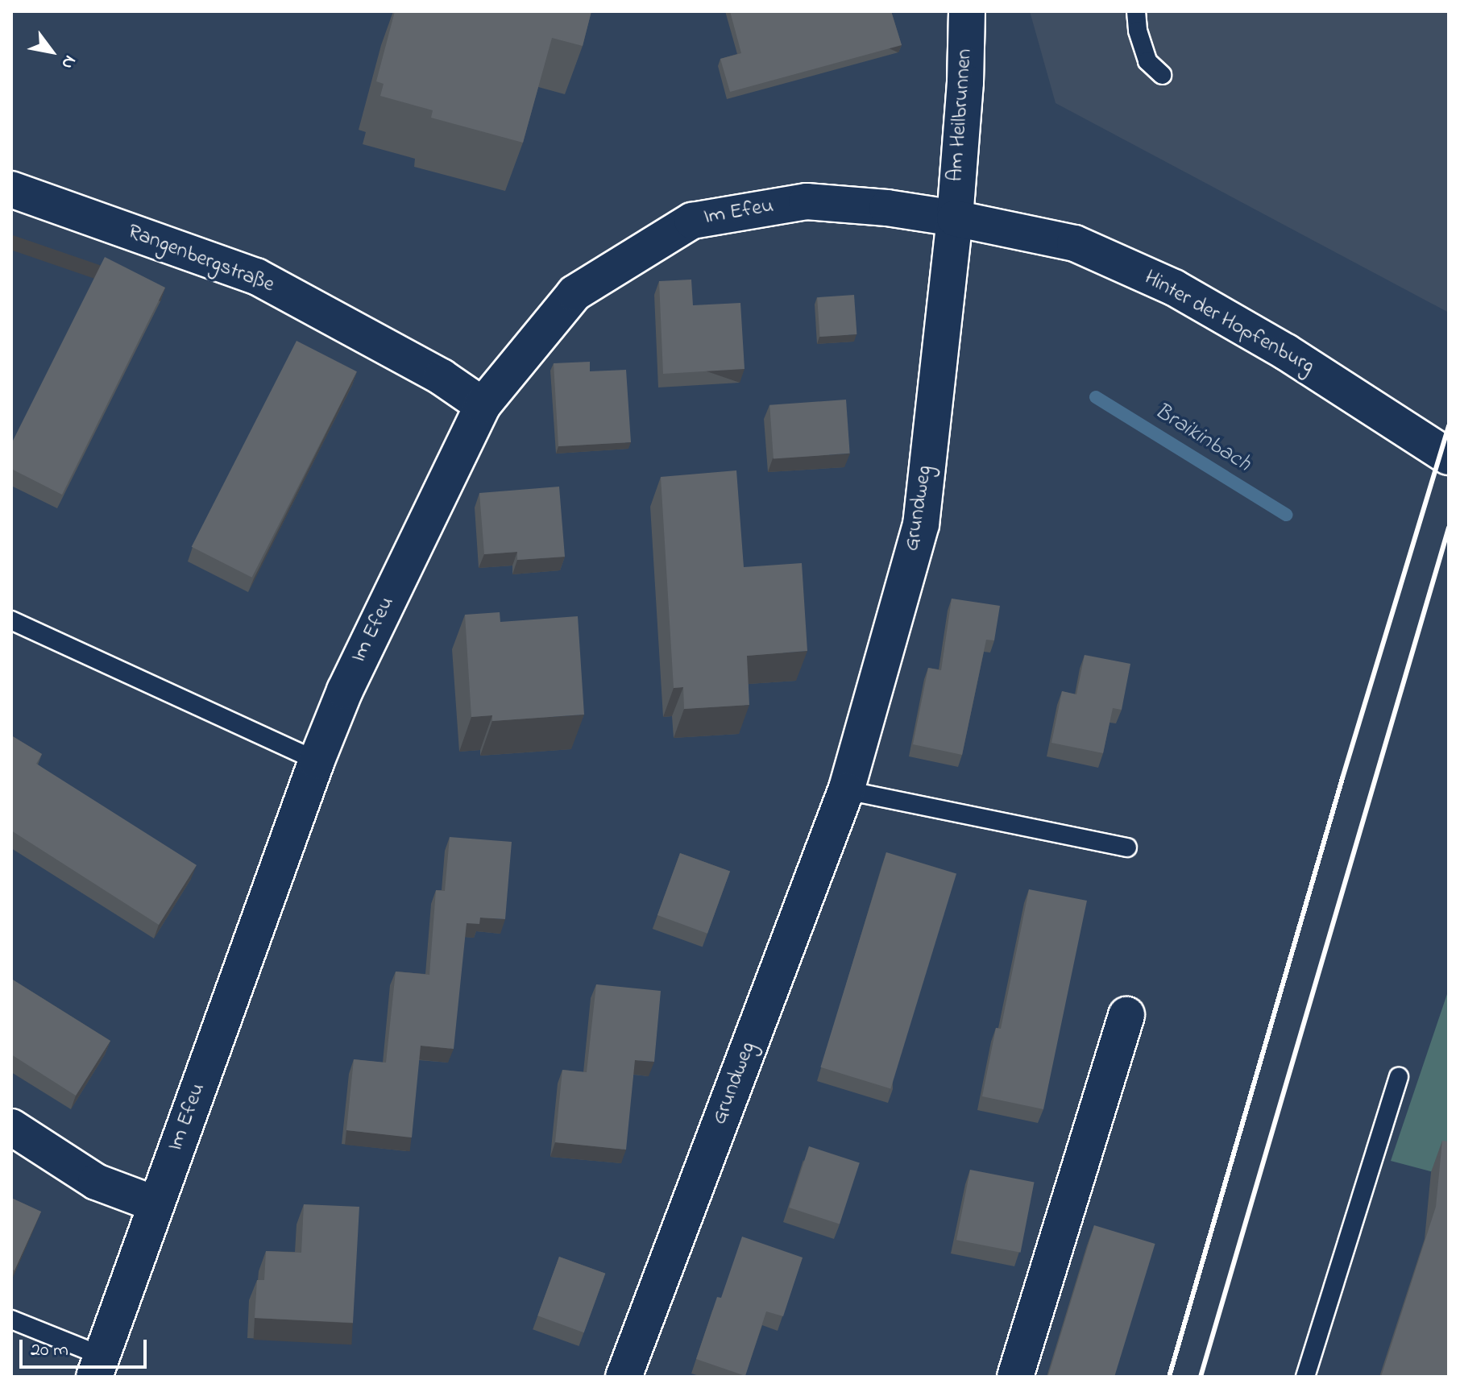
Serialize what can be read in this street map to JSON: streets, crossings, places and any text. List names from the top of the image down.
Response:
{
  "streets": {
    "street": [
      "Am Heilbrunnen",
      "Im Efeu",
      "Rangenbergstraße",
      "Hinter der Hopfenburg",
      "Grundweg"
    ]
  },
  "crossings": [
    ["Am Heilbrunnen", "Im Efeu"],
    ["Am Heilbrunnen", "Hinter der Hopfenburg"],
    ["Am Heilbrunnen", "Grundweg"],
    ["Im Efeu", "Rangenbergstraße"],
    ["Im Efeu", "Hinter der Hopfenburg"],
    ["Im Efeu", "Grundweg"],
    ["Hinter der Hopfenburg", "Grundweg"]
  ],
  "water": ["Braikinbach"],
  "scale_bar": "20 m",
  "north": "bottom right"
}
